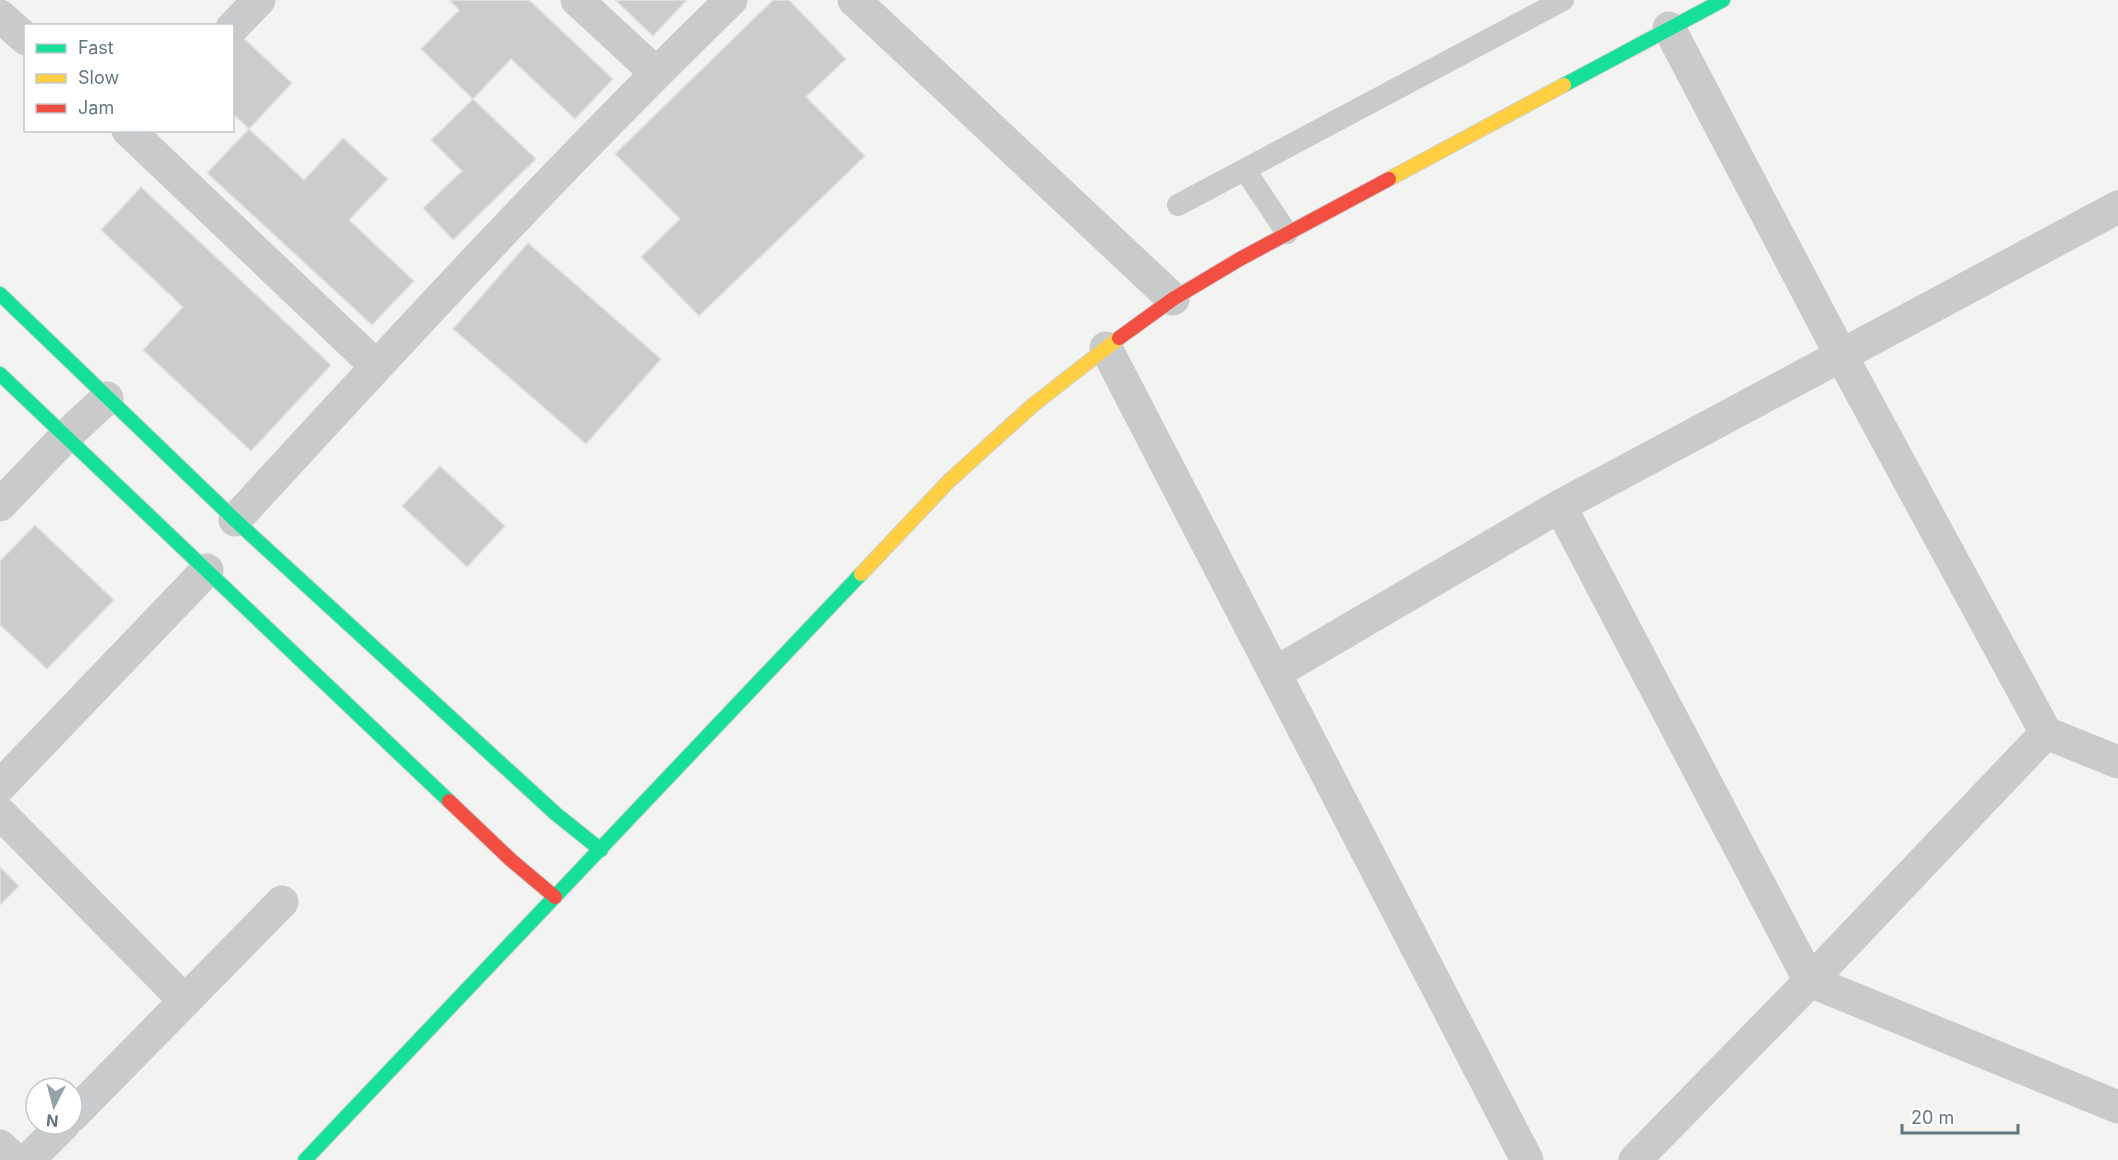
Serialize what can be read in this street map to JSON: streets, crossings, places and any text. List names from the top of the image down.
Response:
{
  "legend": ["Fast", "Slow", "Jam"],
  "scale_bar": "20 m",
  "north": "bottom"
}
